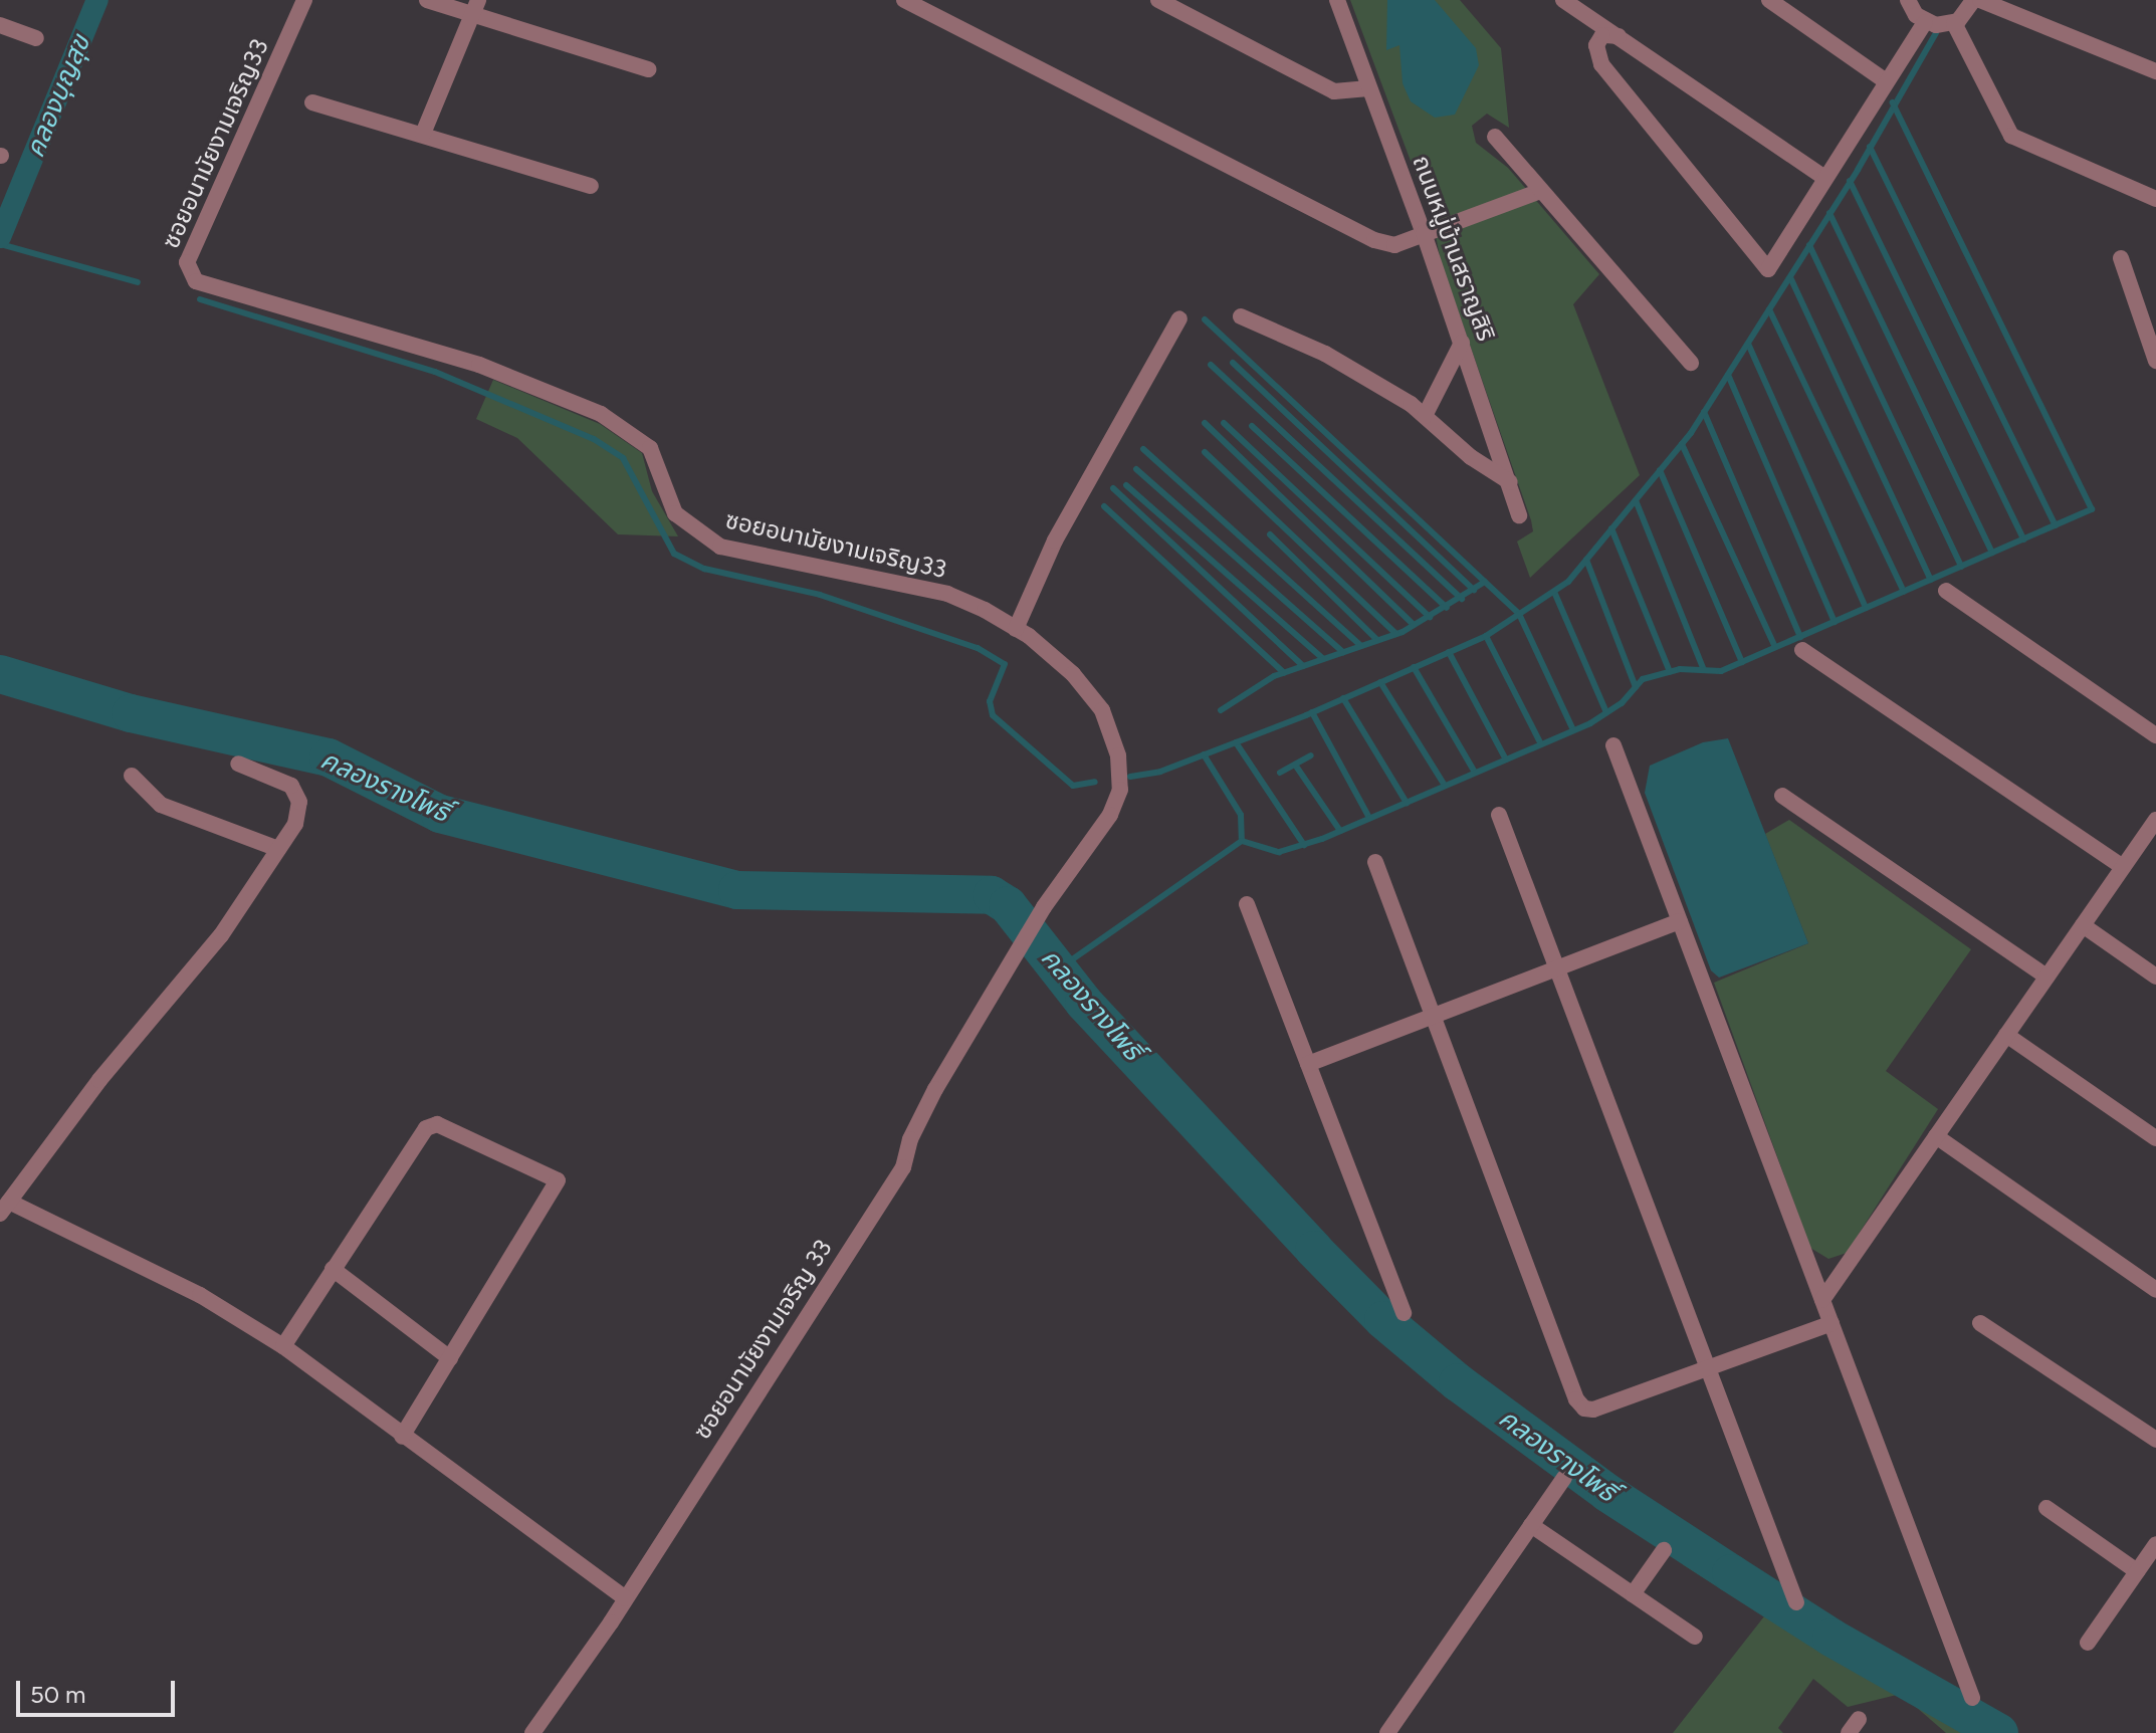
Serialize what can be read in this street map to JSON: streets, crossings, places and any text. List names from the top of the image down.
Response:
{
  "streets": {
    "street": ["ซอยอนามัยงามเจริญ33", "ถนนหมู่บ้านสราญสิริ", "ซอยอนามัยงามเจริญ 33"]
  },
  "crossings": [
    ["ซอยอนามัยงามเจริญ33", "ซอยอนามัยงามเจริญ 33"]
  ],
  "water": ["คลองบุญสุข", "คลองรางโพธิ์"],
  "scale_bar": "50 m"
}
